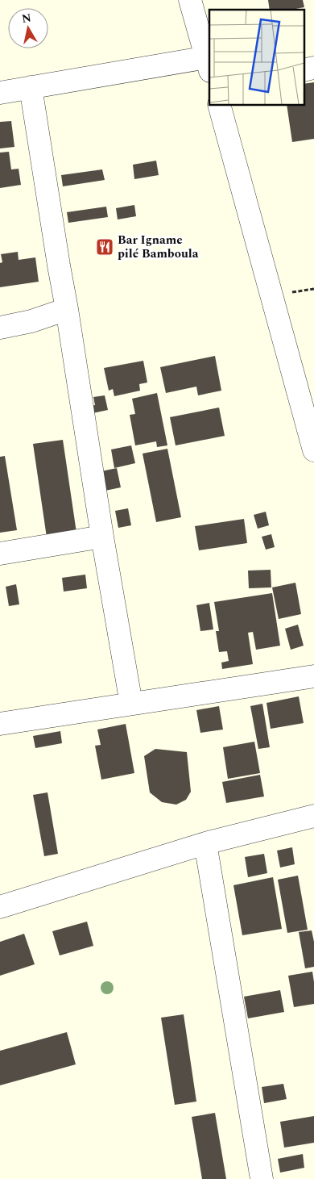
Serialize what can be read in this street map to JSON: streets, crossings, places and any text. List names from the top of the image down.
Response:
{
  "places": {
    "restaurant": ["Bar Igname pilé Bamboula"]
  },
  "north": "top"
}
